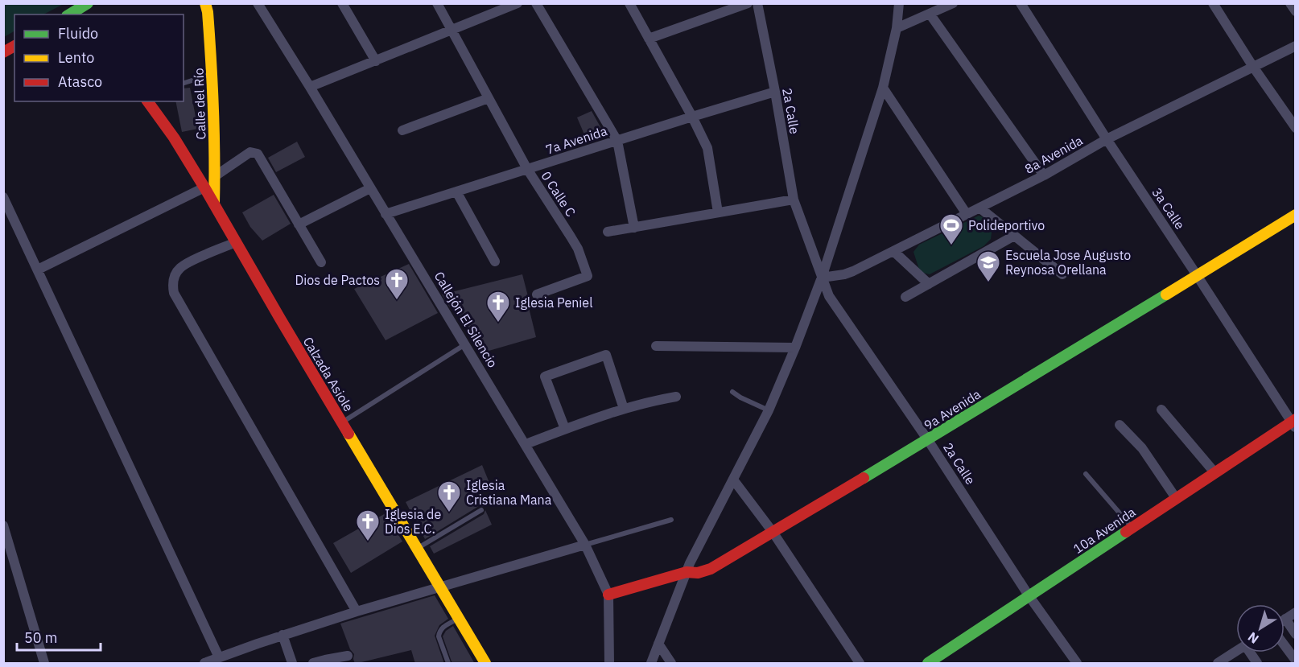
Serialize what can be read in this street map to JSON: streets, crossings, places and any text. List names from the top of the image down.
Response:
{
  "streets": {
    "main road": [
      "Calle del Río",
      "Calzada Asiole",
      "9a Avenida",
      "10a Avenida"
    ],
    "street": [
      "2a Calle",
      "7a Avenida",
      "8a Avenida",
      "0 Calle C",
      "3a Calle",
      "Callejón El Silencio"
    ]
  },
  "crossings": [
    ["Calle del Río", "Calzada Asiole"],
    ["2a Calle", "7a Avenida"],
    ["2a Calle", "8a Avenida"],
    ["2a Calle", "9a Avenida"],
    ["2a Calle", "10a Avenida"],
    ["7a Avenida", "0 Calle C"],
    ["7a Avenida", "Callejón El Silencio"],
    ["8a Avenida", "3a Calle"],
    ["3a Calle", "9a Avenida"],
    ["3a Calle", "10a Avenida"],
    ["Callejón El Silencio", "9a Avenida"]
  ],
  "places": {
    "sports": ["Polideportivo"],
    "school or university": ["Escuela Jose Augusto Reynosa Orellana"],
    "church": [
      "Dios de Pactos",
      "Iglesia Peniel",
      "Iglesia Cristiana Mana",
      "Iglesia de Dios E.C."
    ]
  },
  "legend": ["Fluido", "Lento", "Atasco"],
  "scale_bar": "50 m",
  "north": "bottom left"
}
